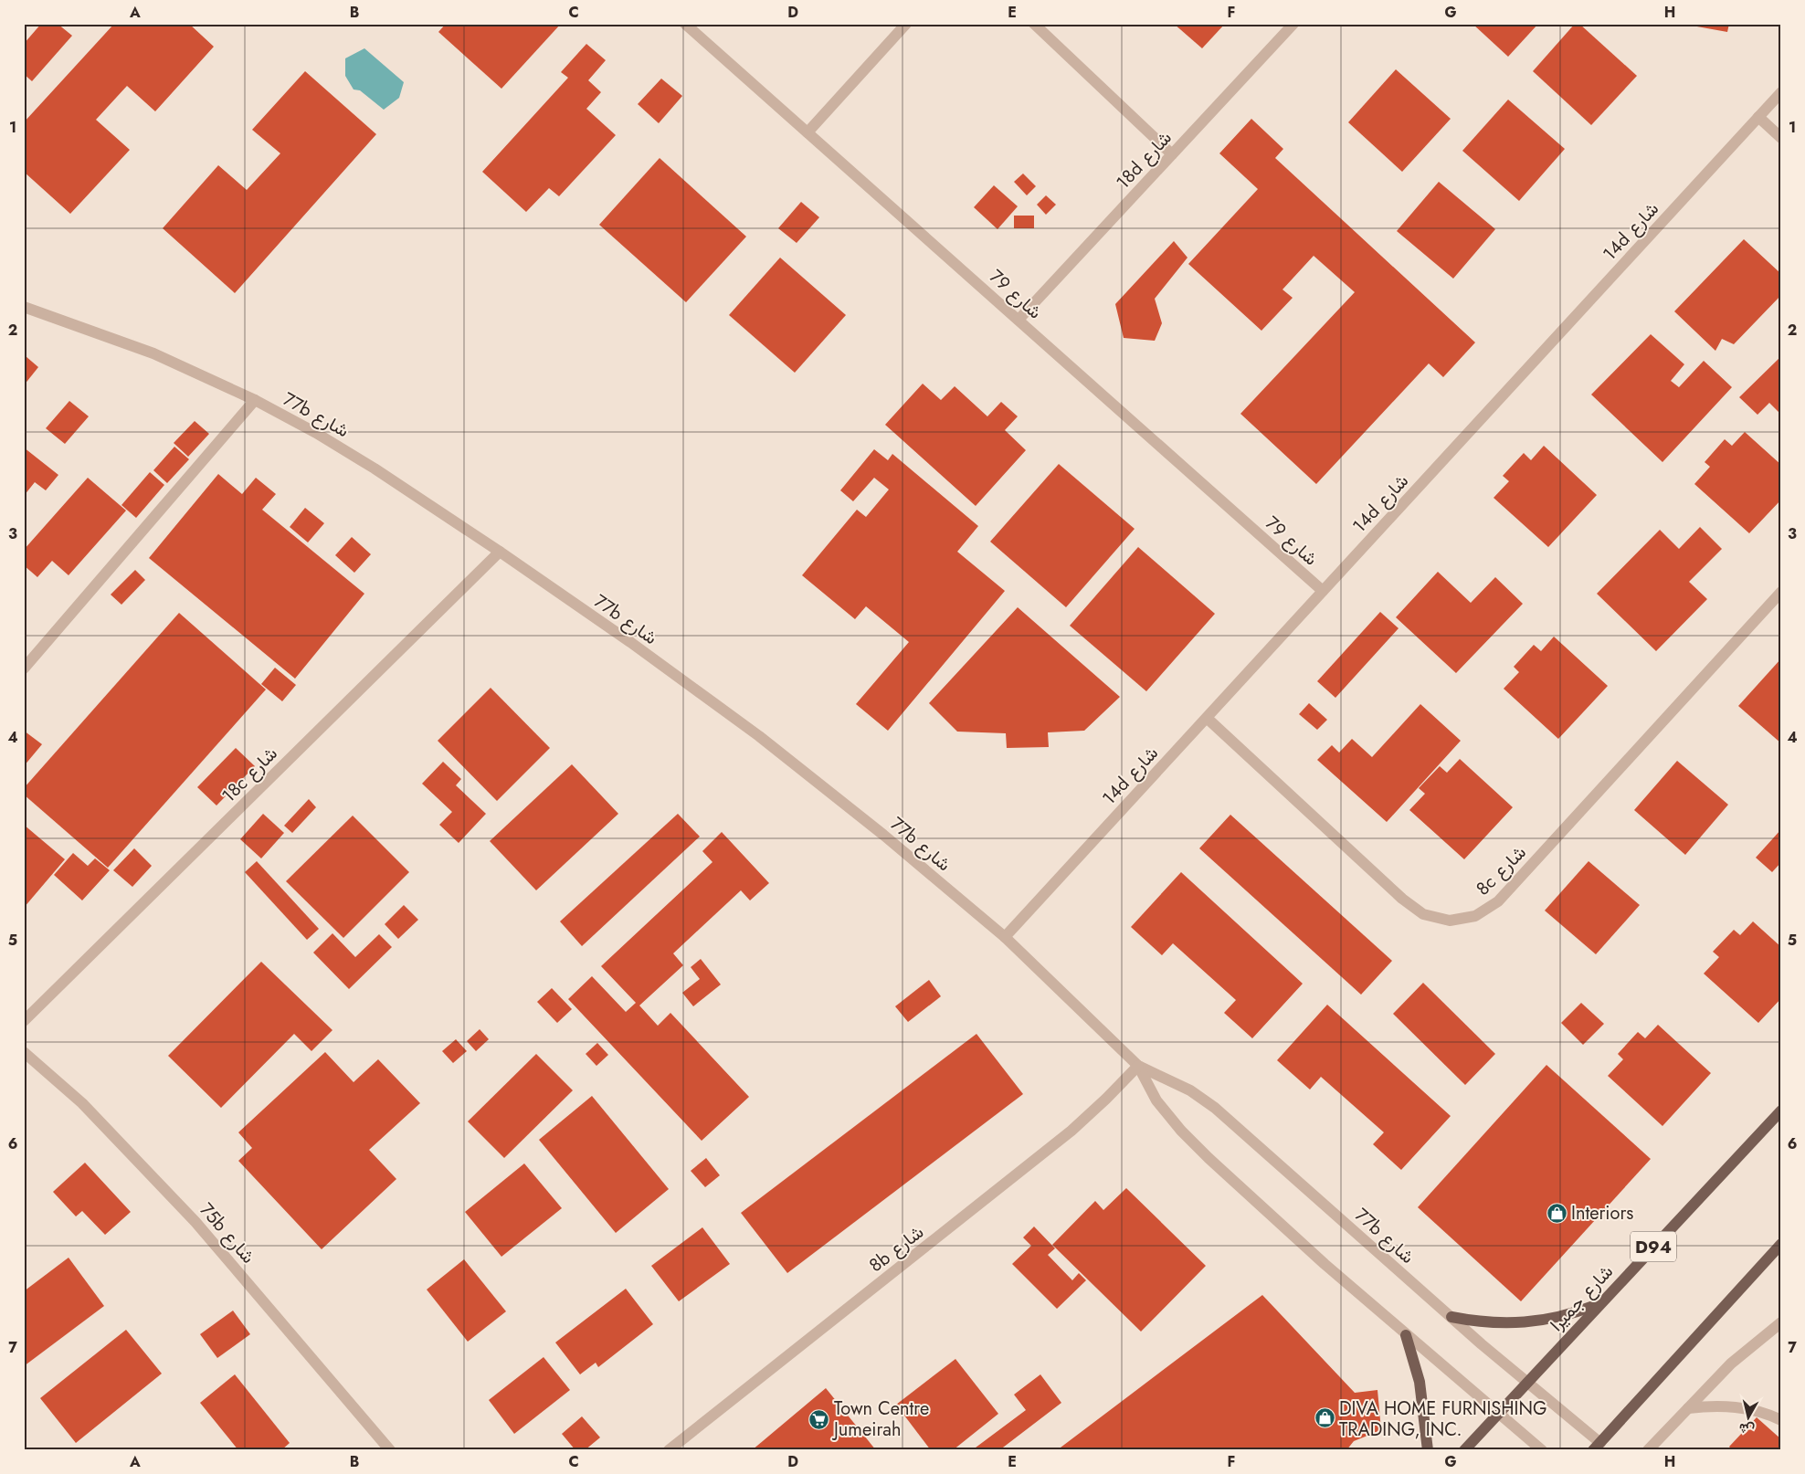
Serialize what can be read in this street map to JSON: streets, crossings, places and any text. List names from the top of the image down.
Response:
{
  "streets": {
    "main road": ["D94", "شارع جميرا"],
    "street": [
      "18d شارع",
      "14d شارع",
      "شارع 79",
      "77b شارع",
      "18c شارع",
      "8c شارع",
      "75b شارع",
      "8b شارع"
    ]
  },
  "crossings": [
    ["18d شارع", "شارع 79"],
    ["14d شارع", "شارع 79"],
    ["14d شارع", "77b شارع"],
    ["14d شارع", "8c شارع"],
    ["77b شارع", "18c شارع"],
    ["77b شارع", "8b شارع"],
    ["77b شارع", "شارع جميرا"]
  ],
  "places": {
    "shop": ["Interiors", "DIVA HOME FURNISHING TRADING, INC."],
    "supermarket": ["Town Centre Jumeirah"]
  },
  "north": "bottom",
  "grid": {
    "columns": [
      "A",
      "B",
      "C",
      "D",
      "E",
      "F",
      "G",
      "H"
    ],
    "rows": [
      "1",
      "2",
      "3",
      "4",
      "5",
      "6",
      "7"
    ]
  }
}
